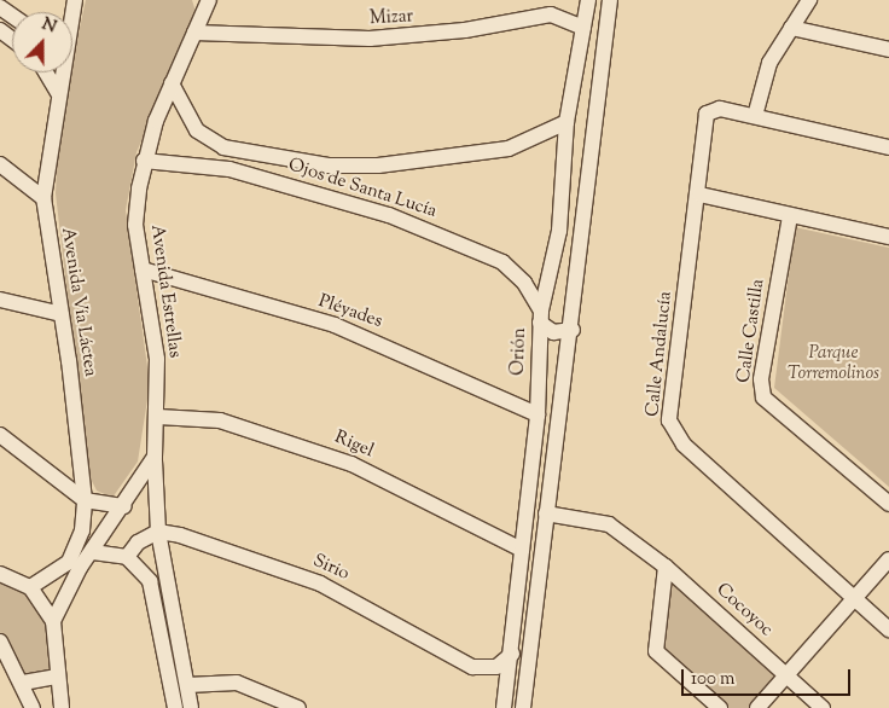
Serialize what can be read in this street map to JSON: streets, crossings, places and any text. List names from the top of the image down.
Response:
{
  "streets": {
    "street": [
      "Mizar",
      "Ojos de Santa Lucía",
      "Avenida Estrellas",
      "Avenida Vía Láctea",
      "Pléyades",
      "Calle Castilla",
      "Orión",
      "Calle Andalucía",
      "Rigel",
      "Sirio",
      "Cocoyoc"
    ]
  },
  "crossings": [
    ["Mizar", "Avenida Estrellas"],
    ["Mizar", "Orión"],
    ["Ojos de Santa Lucía", "Avenida Estrellas"],
    ["Ojos de Santa Lucía", "Orión"],
    ["Avenida Estrellas", "Pléyades"],
    ["Avenida Estrellas", "Rigel"],
    ["Avenida Estrellas", "Sirio"],
    ["Pléyades", "Orión"],
    ["Orión", "Rigel"],
    ["Orión", "Sirio"]
  ],
  "parks": ["Parque Torremolinos"],
  "scale_bar": "100 m",
  "north": "top"
}
